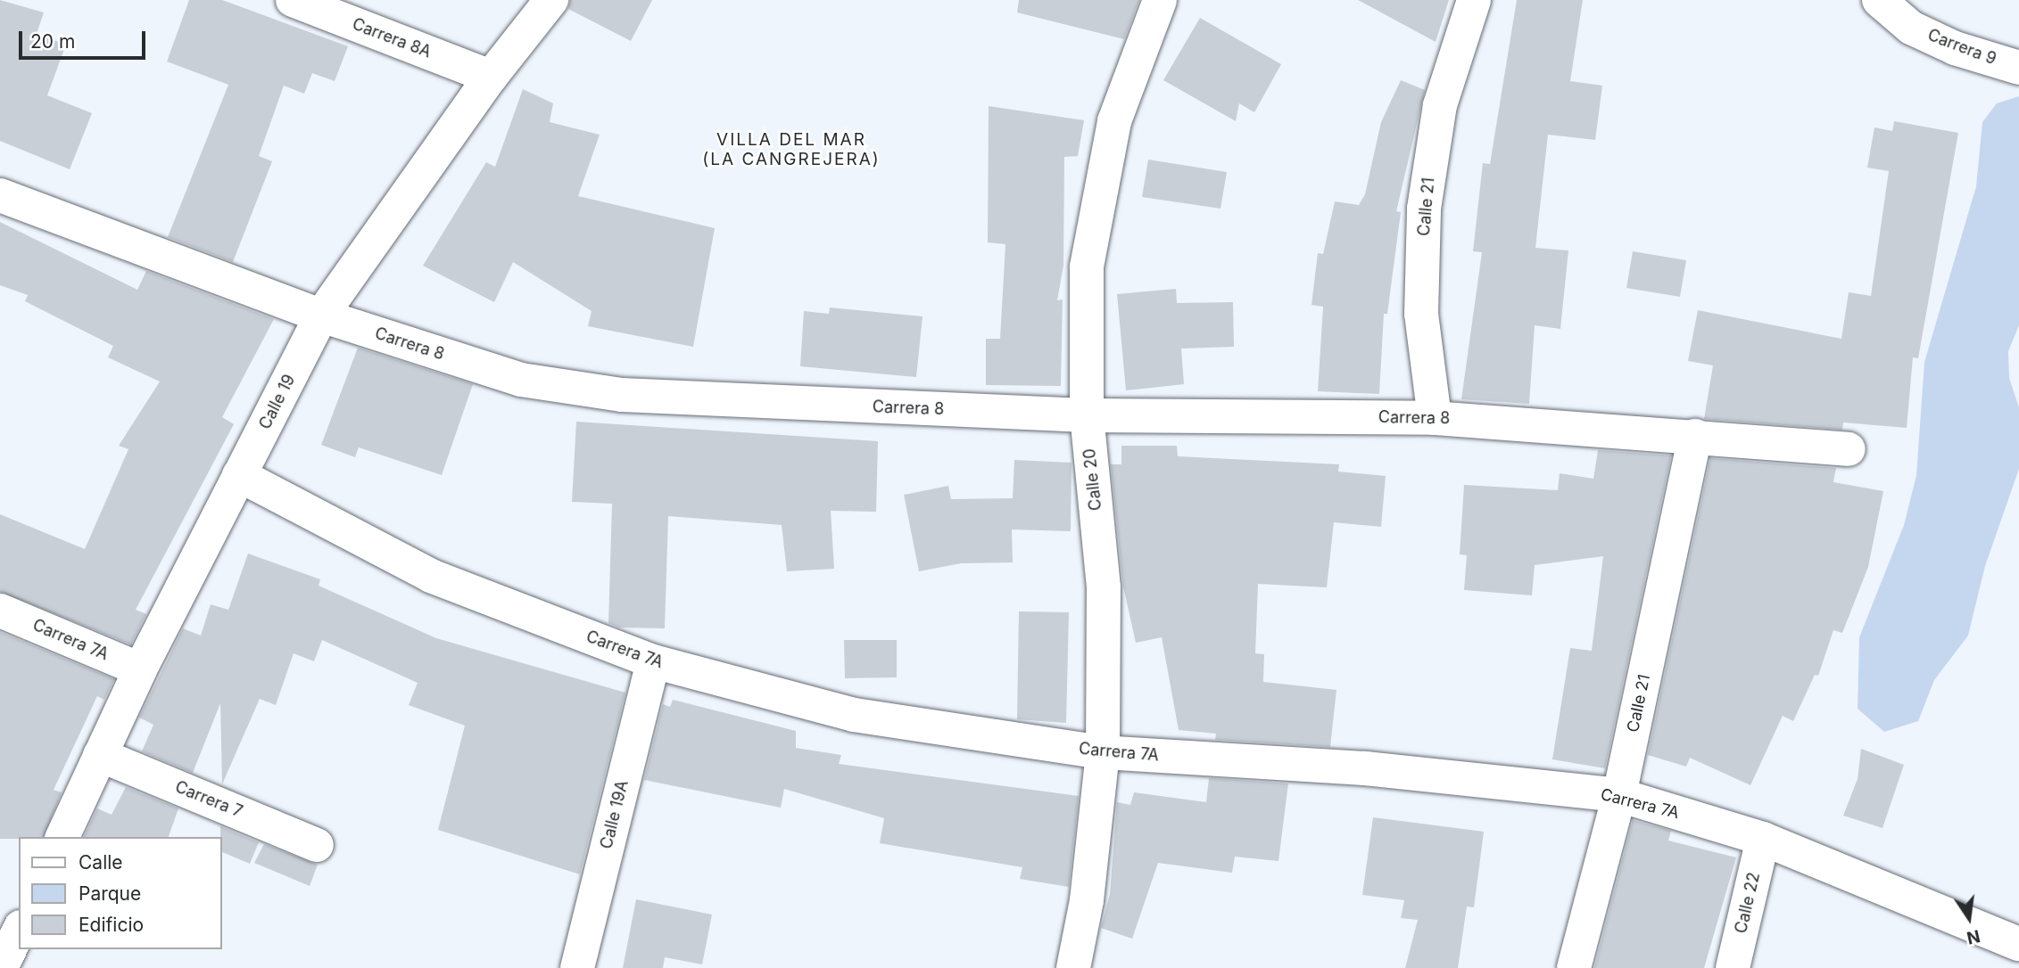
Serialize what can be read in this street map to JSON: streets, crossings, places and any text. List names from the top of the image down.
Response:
{
  "streets": {
    "street": [
      "Carrera 8A",
      "Carrera 9",
      "Calle 21",
      "Carrera 8",
      "Calle 19",
      "Calle 20",
      "Carrera 7A",
      "Carrera 7",
      "Calle 19A",
      "Calle 22"
    ]
  },
  "crossings": [
    ["Carrera 8A", "Calle 19"],
    ["Calle 21", "Carrera 8"],
    ["Calle 21", "Carrera 7A"],
    ["Carrera 8", "Calle 19"],
    ["Carrera 8", "Calle 20"],
    ["Calle 19", "Carrera 7A"],
    ["Calle 19", "Carrera 7"],
    ["Calle 20", "Carrera 7A"],
    ["Carrera 7A", "Calle 19A"],
    ["Carrera 7A", "Calle 22"]
  ],
  "districts": ["VILLA DEL MAR (LA CANGREJERA)"],
  "legend": ["Calle", "Parque", "Edificio"],
  "scale_bar": "20 m",
  "north": "bottom"
}
